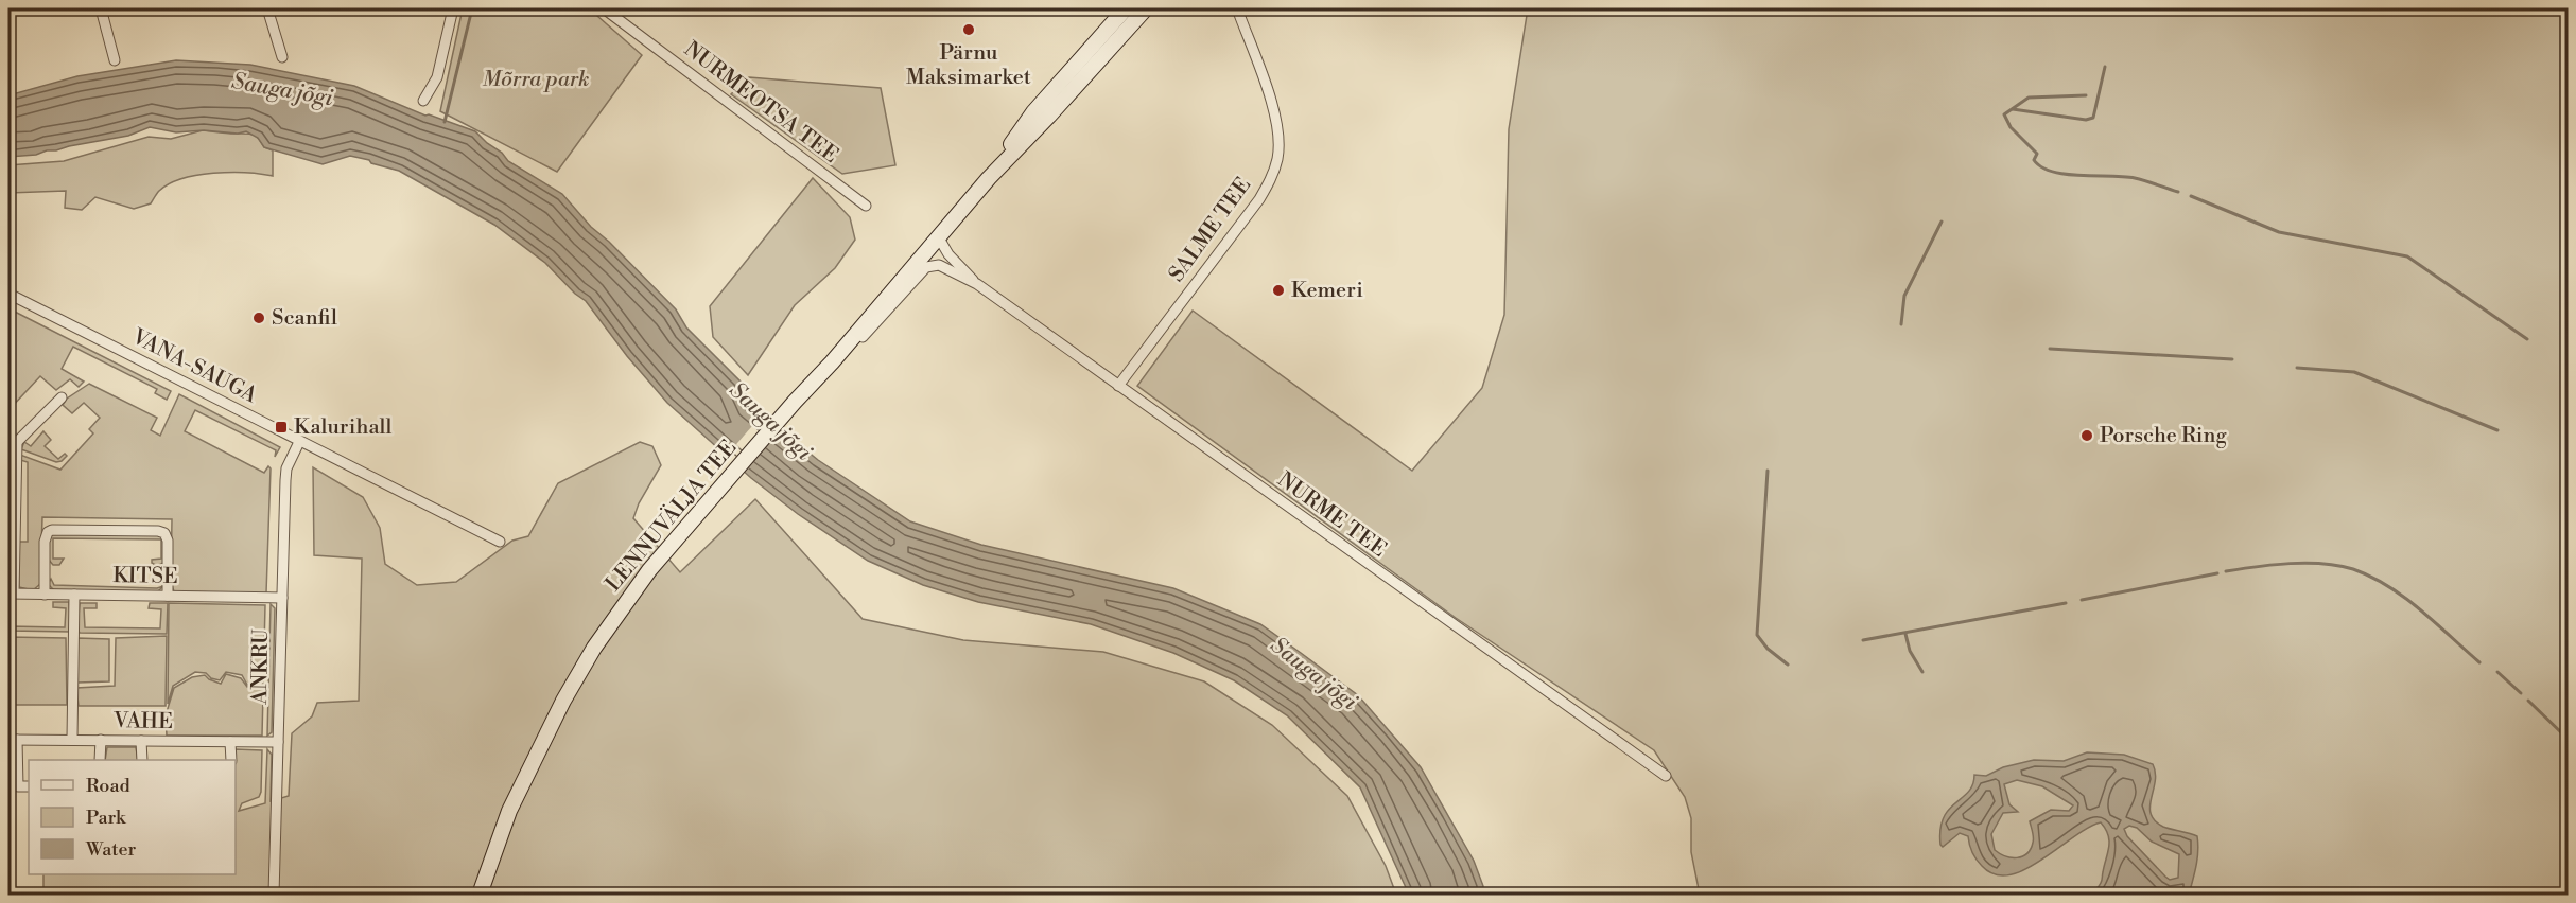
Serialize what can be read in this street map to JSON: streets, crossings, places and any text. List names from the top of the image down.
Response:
{
  "streets": {
    "main road": ["LENNUVÄLJA TEE"],
    "street": [
      "NURMEOTSA TEE",
      "SALME TEE",
      "VANA-SAUGA",
      "NURME TEE",
      "KITSE",
      "ANKRU",
      "VAHE"
    ]
  },
  "crossings": [
    ["SALME TEE", "NURME TEE"],
    ["VANA-SAUGA", "ANKRU"],
    ["NURME TEE", "LENNUVÄLJA TEE"],
    ["KITSE", "ANKRU"],
    ["ANKRU", "VAHE"]
  ],
  "water": ["Sauga jõgi"],
  "parks": ["Mõrra park"],
  "places": {
    "other": [
      "Pärnu Maksimarket",
      "Kemeri",
      "Scanfil",
      "Porsche Ring"
    ],
    "transit": ["Kalurihall"]
  },
  "legend": ["Road", "Park", "Water"]
}
